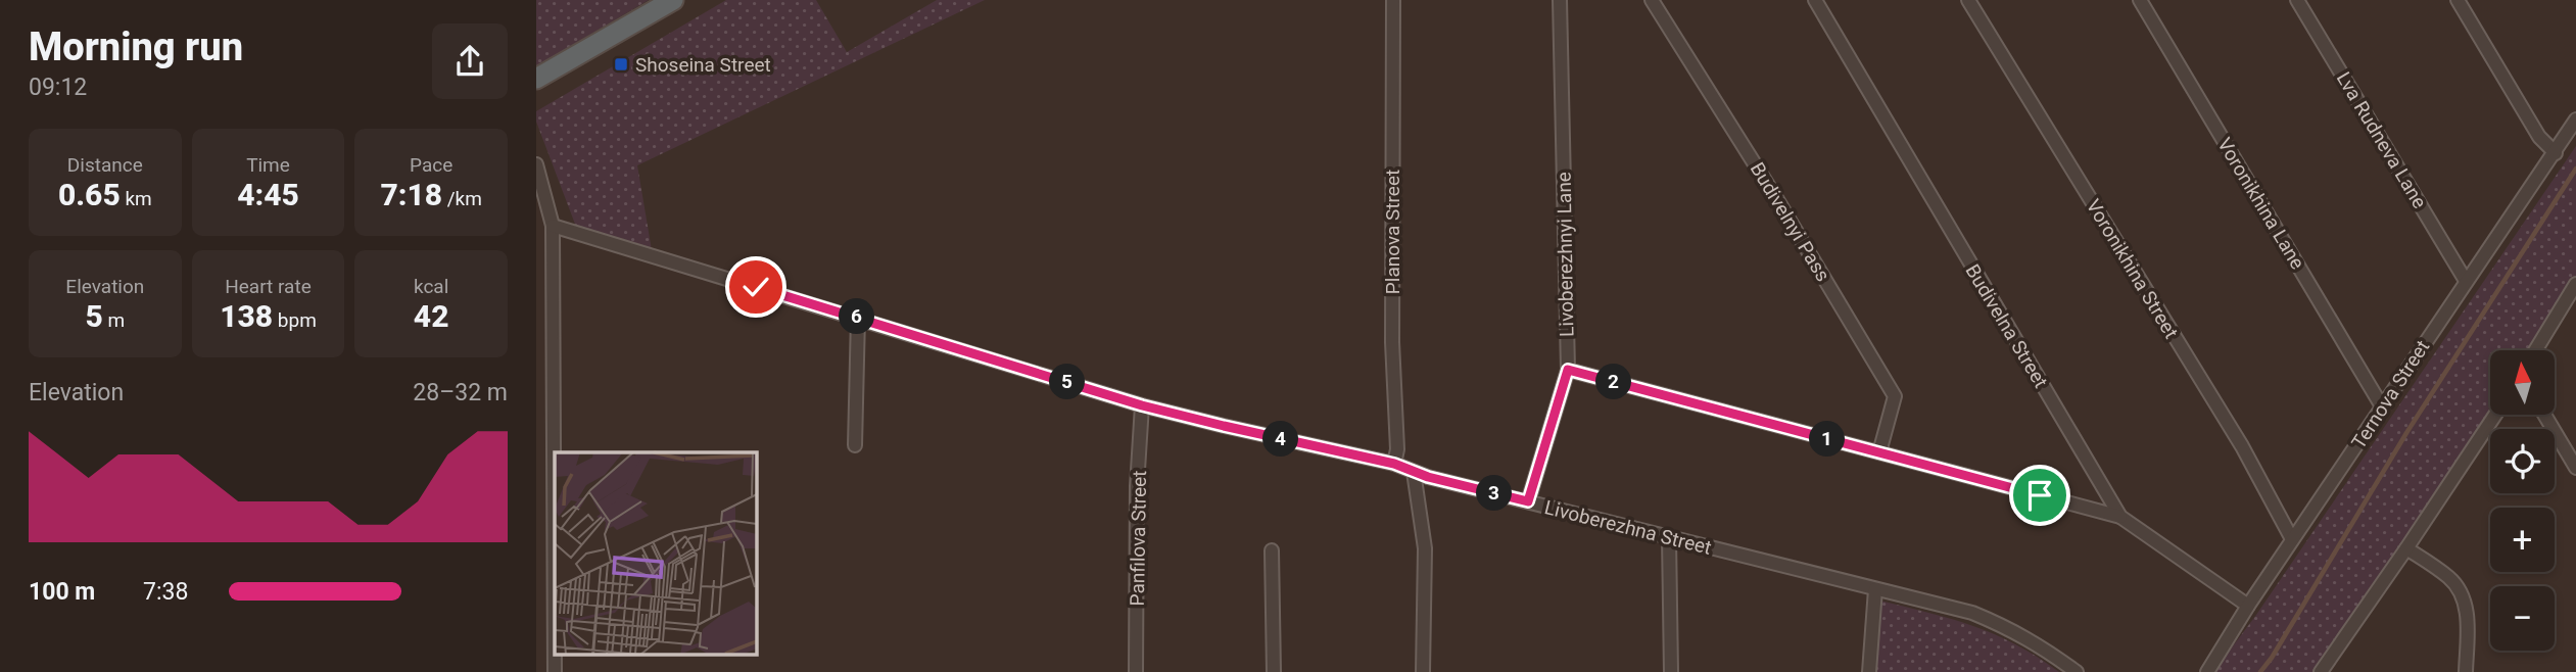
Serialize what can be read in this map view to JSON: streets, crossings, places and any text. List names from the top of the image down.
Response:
{
  "streets": {
    "street": [
      "Lva Rudneva Lane",
      "Voronikhina Lane",
      "Budivelnyi Pass",
      "Planova Street",
      "Livoberezhnyi Lane",
      "Voronikhina Street",
      "Budivelna Street",
      "Ternova Street",
      "Livoberezhna Street",
      "Panfilova Street"
    ]
  },
  "crossings": [
    ["Lva Rudneva Lane", "Ternova Street"],
    ["Voronikhina Lane", "Ternova Street"],
    ["Planova Street", "Livoberezhna Street"],
    ["Livoberezhnyi Lane", "Livoberezhna Street"],
    ["Voronikhina Street", "Ternova Street"],
    ["Budivelna Street", "Ternova Street"],
    ["Livoberezhna Street", "Panfilova Street"]
  ],
  "places": {
    "transit": ["Shoseina Street"]
  },
  "north": "top",
  "page": {
    "heading": ["Morning run", "09:12"],
    "stats": [
      ["Distance", "0.65 km"],
      ["Time", "4:45"],
      ["Pace", "7:18 /km"],
      ["Elevation", "5 m"],
      ["Heart rate", "138 bpm"],
      ["kcal", "42"]
    ],
    "pins": [
      "6",
      "2",
      "5",
      "1",
      "4",
      "3"
    ],
    "map_buttons": ["+", "−"],
    "chart": ["Elevation", "28–32 m"],
    "list": [
      {
        "name": "100 m",
        "note": "7:38"
      }
    ]
  }
}
